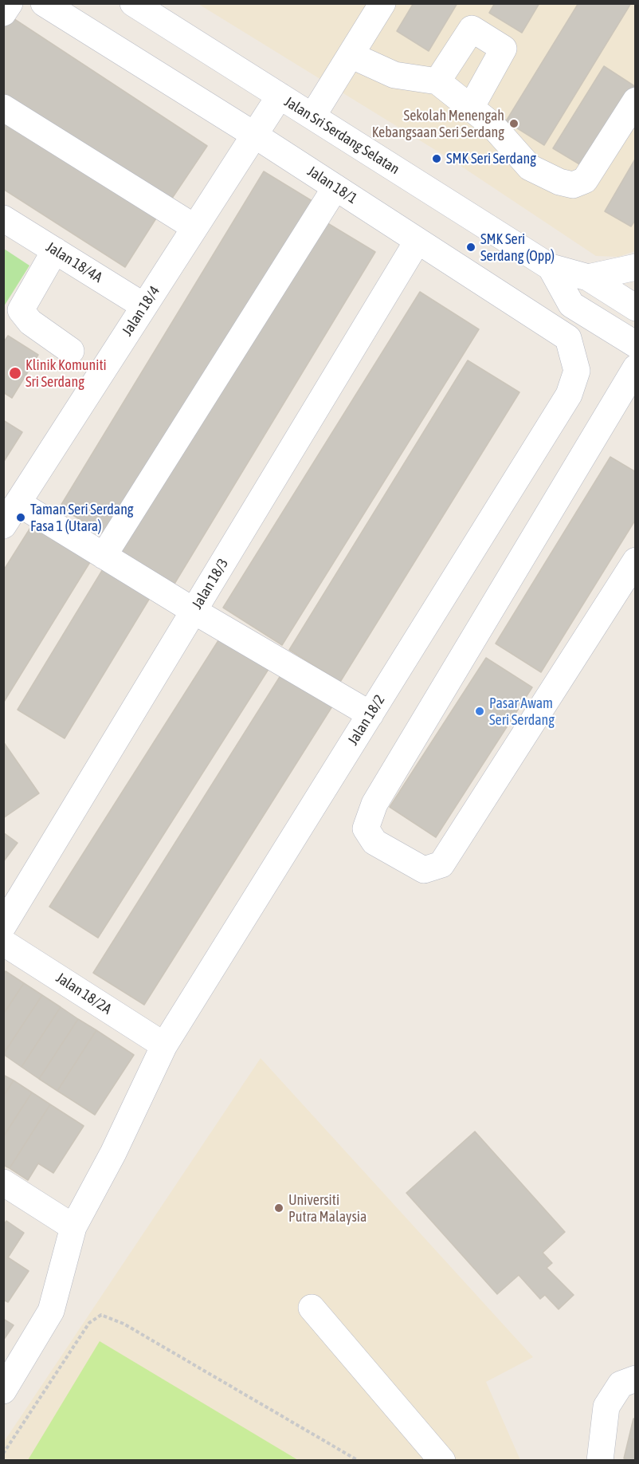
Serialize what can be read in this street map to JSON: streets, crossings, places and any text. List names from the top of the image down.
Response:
{
  "streets": {
    "street": [
      "Jalan Sri Serdang Selatan",
      "Jalan 18/1",
      "Jalan 18/4A",
      "Jalan 18/4",
      "Jalan 18/3",
      "Jalan 18/2",
      "Jalan 18/2A"
    ]
  },
  "crossings": [
    ["Jalan Sri Serdang Selatan", "Jalan 18/4"],
    ["Jalan 18/1", "Jalan 18/4"],
    ["Jalan 18/1", "Jalan 18/3"],
    ["Jalan 18/1", "Jalan 18/2"],
    ["Jalan 18/4A", "Jalan 18/4"],
    ["Jalan 18/2", "Jalan 18/2A"]
  ],
  "places": [
    "Sekolah Menengah Kebangsaan Seri Serdang",
    "SMK Seri Serdang",
    "SMK Seri Serdang (Opp)",
    "Klinik Komuniti Sri Serdang",
    "Taman Seri Serdang Fasa 1 (Utara)",
    "Pasar Awam Seri Serdang",
    "Universiti Putra Malaysia"
  ]
}
